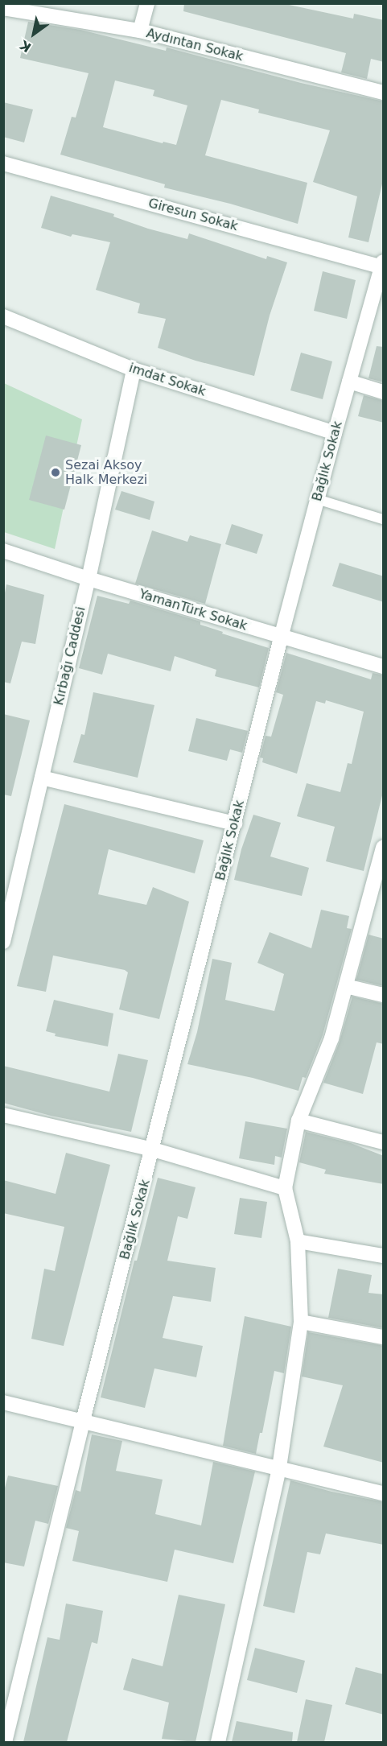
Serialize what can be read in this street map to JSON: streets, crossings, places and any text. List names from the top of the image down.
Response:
{
  "streets": {
    "street": [
      "Aydıntan Sokak",
      "Giresun Sokak",
      "imdat Sokak",
      "Bağlık Sokak",
      "YamanTürk Sokak",
      "Kırbağı Caddesi"
    ]
  },
  "crossings": [
    ["Giresun Sokak", "Bağlık Sokak"],
    ["imdat Sokak", "Bağlık Sokak"],
    ["imdat Sokak", "Kırbağı Caddesi"],
    ["Bağlık Sokak", "YamanTürk Sokak"],
    ["YamanTürk Sokak", "Kırbağı Caddesi"]
  ],
  "places": ["Sezai Aksoy Halk Merkezi"],
  "north": "bottom left"
}
